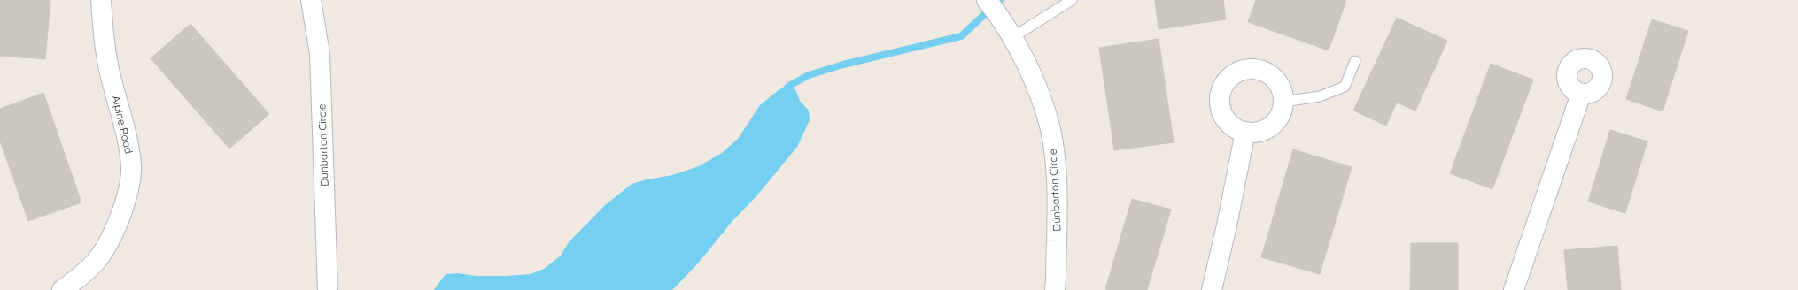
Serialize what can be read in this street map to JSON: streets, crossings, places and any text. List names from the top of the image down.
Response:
{
  "streets": {
    "street": ["Alpine Road", "Dunbarton Circle"]
  }
}
